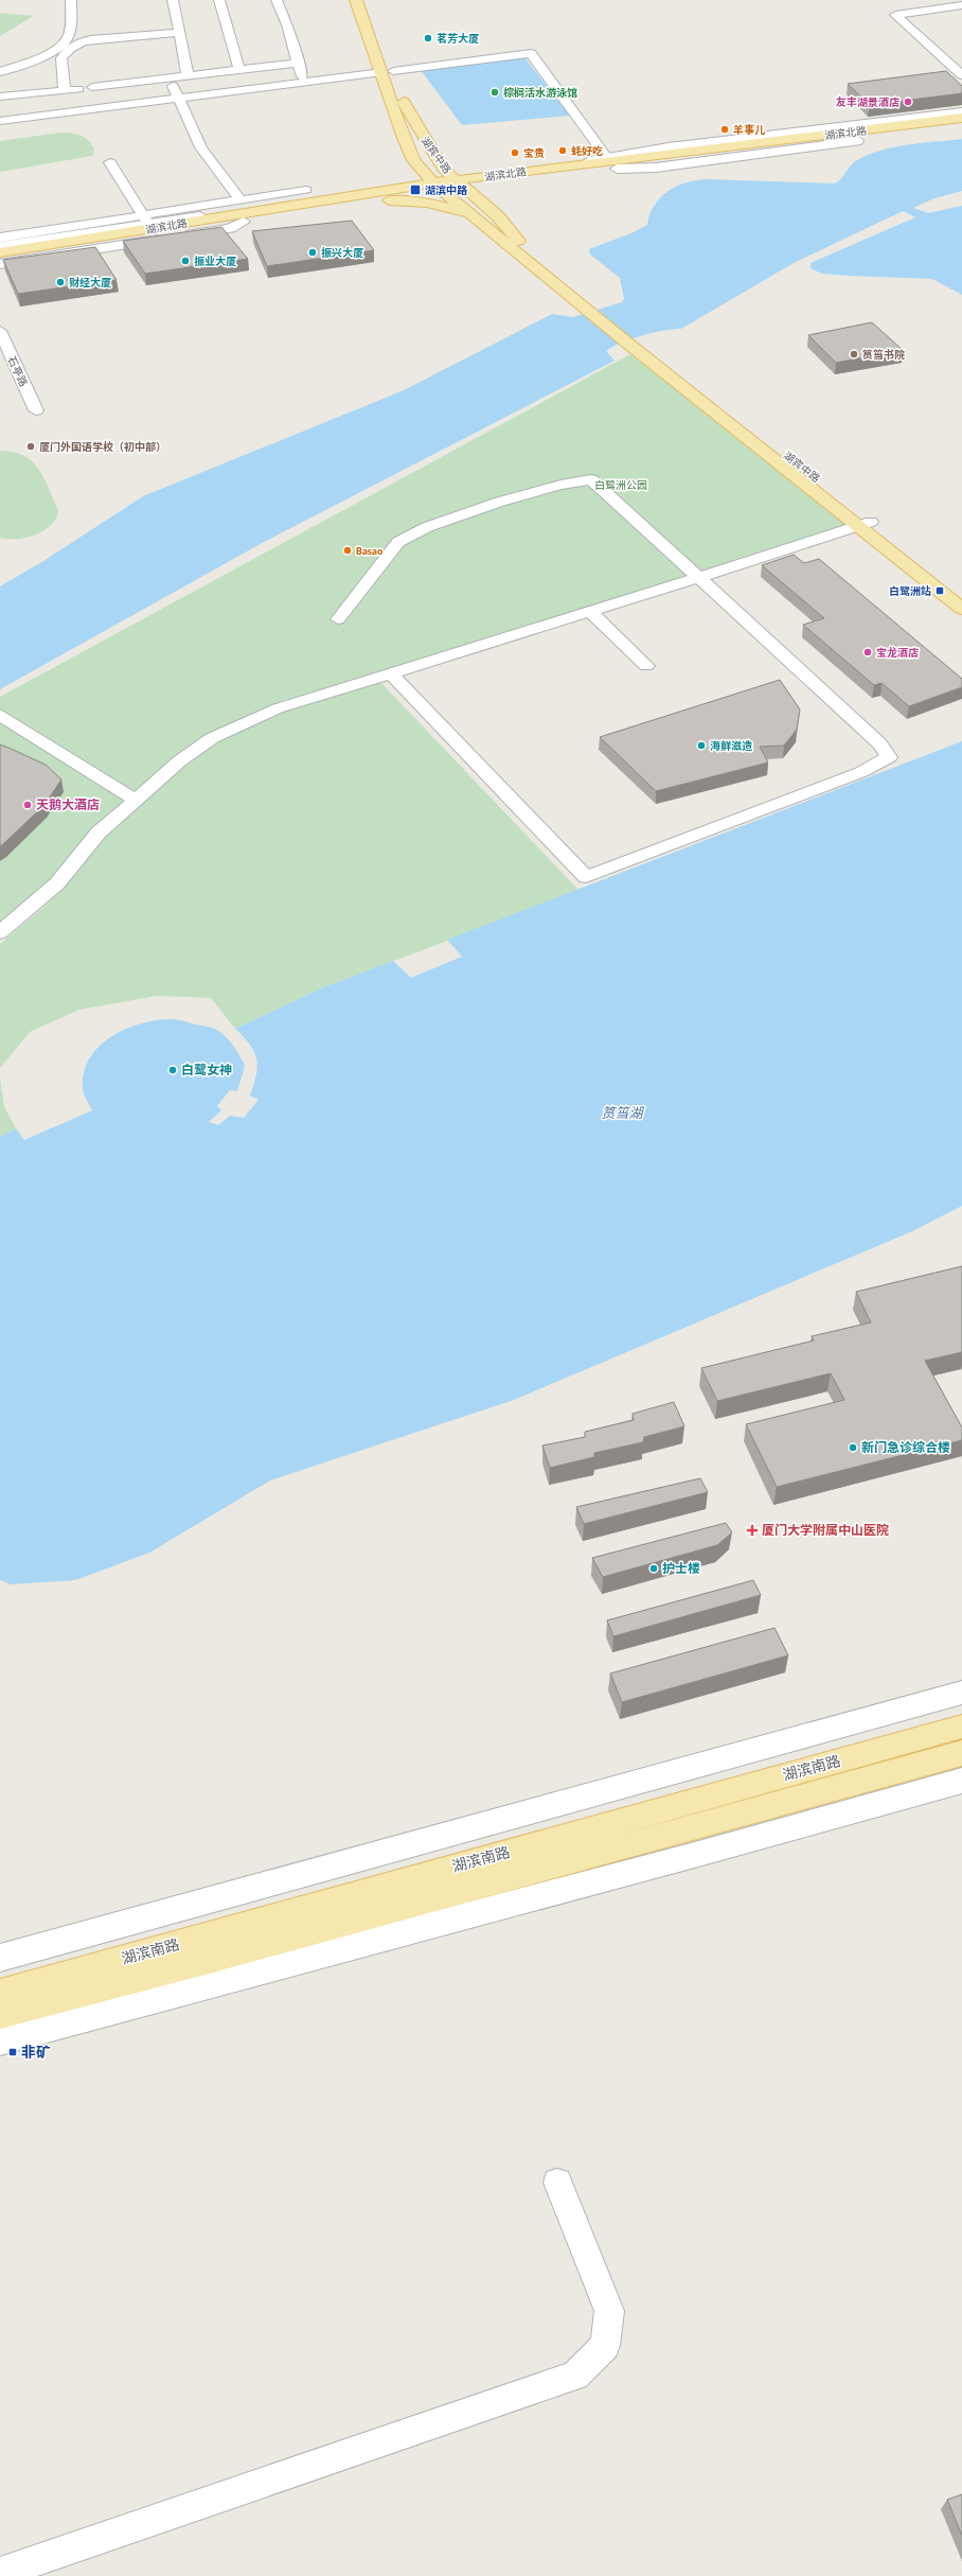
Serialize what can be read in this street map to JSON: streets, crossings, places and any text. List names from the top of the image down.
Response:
{
  "streets": {
    "main road": ["湖滨北路", "湖宾中路", "湖滨南路"],
    "street": ["石亭路"]
  },
  "crossings": [
    ["湖滨北路", "湖宾中路"]
  ],
  "water": ["筼筜湖"],
  "parks": ["白鹭洲公园"],
  "places": {
    "other": [
      "茗芳大厦",
      "棕榈活水游泳馆",
      "友丰湖景酒店",
      "羊事儿",
      "蚝好吃",
      "宝贵",
      "振兴大厦",
      "振业大厦",
      "财经大厦",
      "筼筜书院",
      "厦门外国语学校（初中部）",
      "Basao",
      "宝龙酒店",
      "海鲜滋造",
      "天鹅大酒店",
      "白鹭女神",
      "新门急诊综合楼",
      "护士楼"
    ],
    "transit": ["湖滨中路", "白鹭洲站", "非矿"],
    "health": ["厦门大学附属中山医院"]
  }
}
